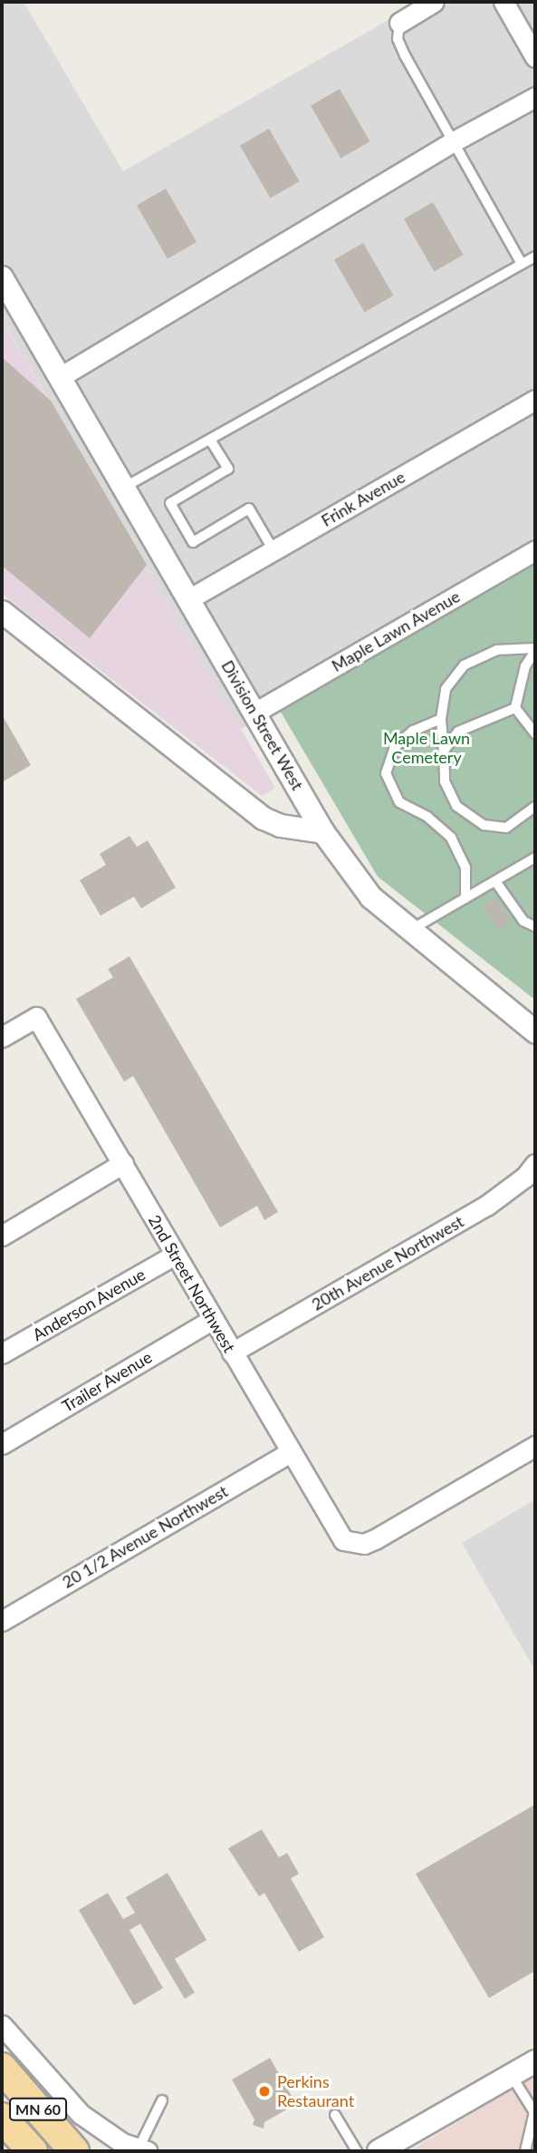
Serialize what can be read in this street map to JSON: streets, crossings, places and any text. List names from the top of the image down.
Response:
{
  "streets": {
    "main road": ["MN 60"],
    "street": [
      "Frink Avenue",
      "Maple Lawn Avenue",
      "Division Street West",
      "20th Avenue Northwest",
      "2nd Street Northwest",
      "Anderson Avenue",
      "Trailer Avenue",
      "20 1/2 Avenue Northwest"
    ]
  },
  "crossings": [
    ["Frink Avenue", "Division Street West"],
    ["Maple Lawn Avenue", "Division Street West"],
    ["20th Avenue Northwest", "2nd Street Northwest"],
    ["2nd Street Northwest", "Anderson Avenue"],
    ["2nd Street Northwest", "Trailer Avenue"],
    ["2nd Street Northwest", "20 1/2 Avenue Northwest"]
  ],
  "parks": ["Maple Lawn Cemetery"],
  "places": ["Perkins Restaurant"]
}
